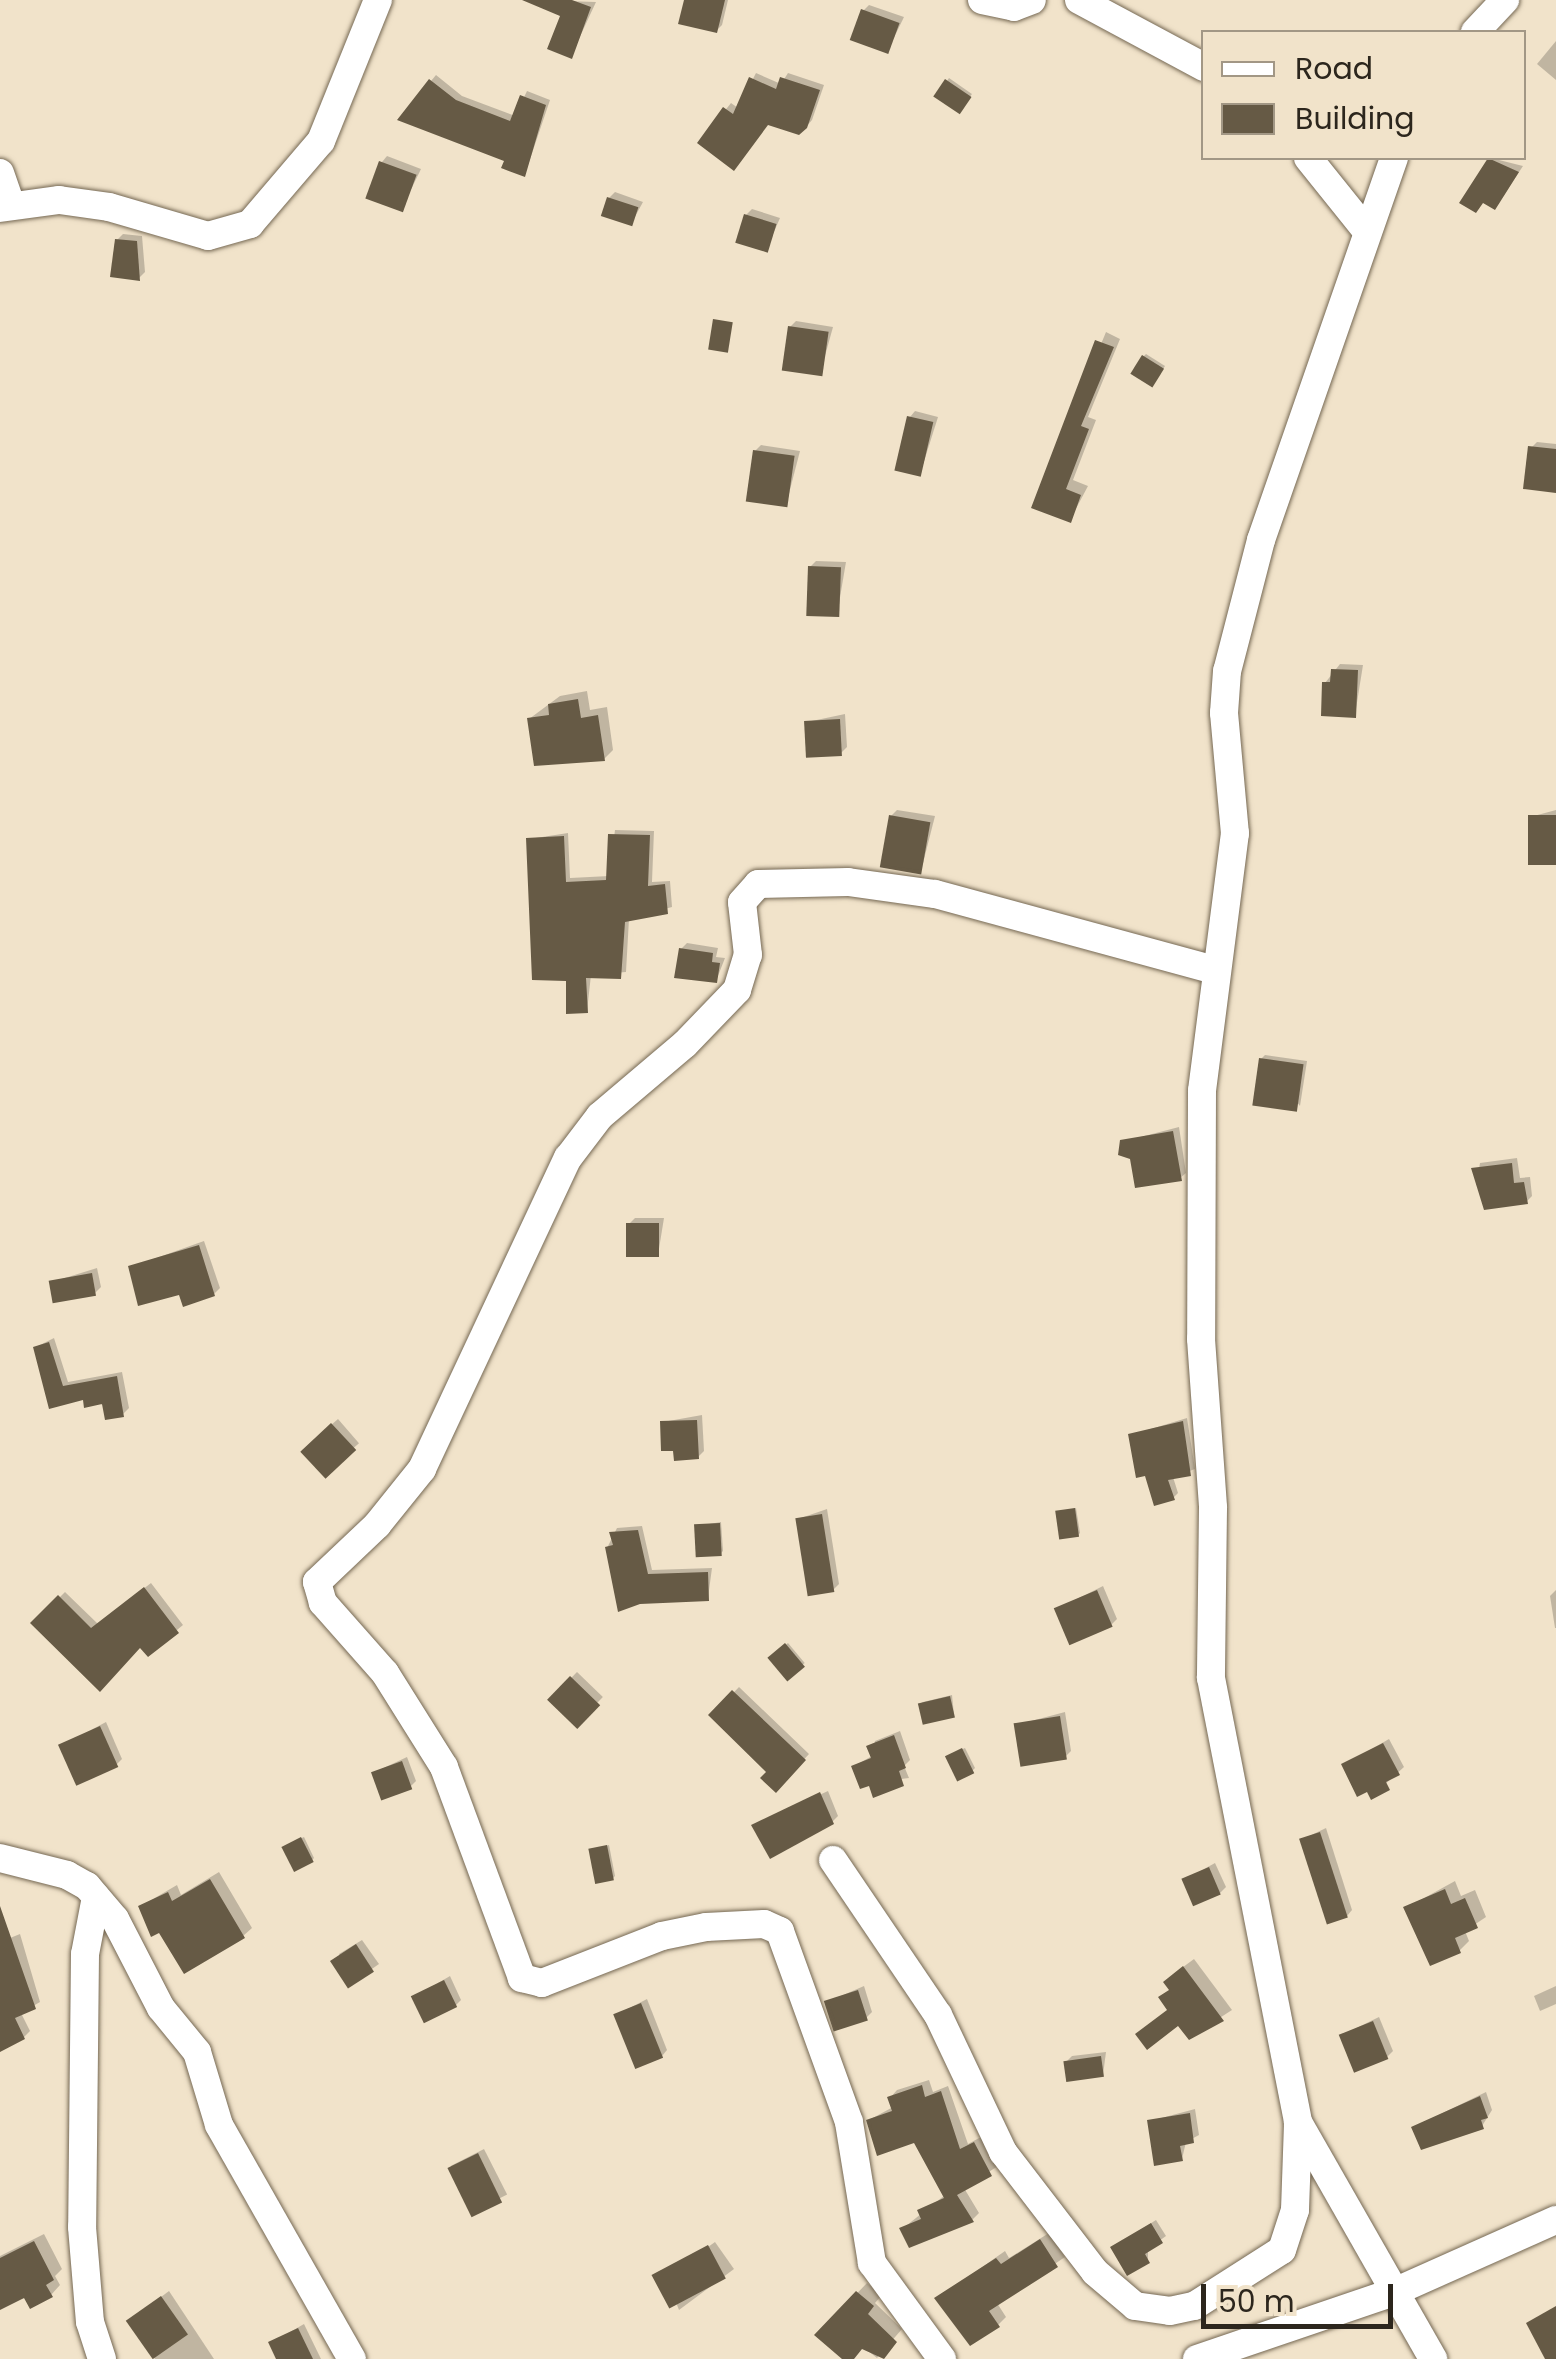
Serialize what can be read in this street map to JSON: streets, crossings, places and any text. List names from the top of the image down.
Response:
{
  "legend": ["Road", "Building"],
  "scale_bar": "50 m"
}
